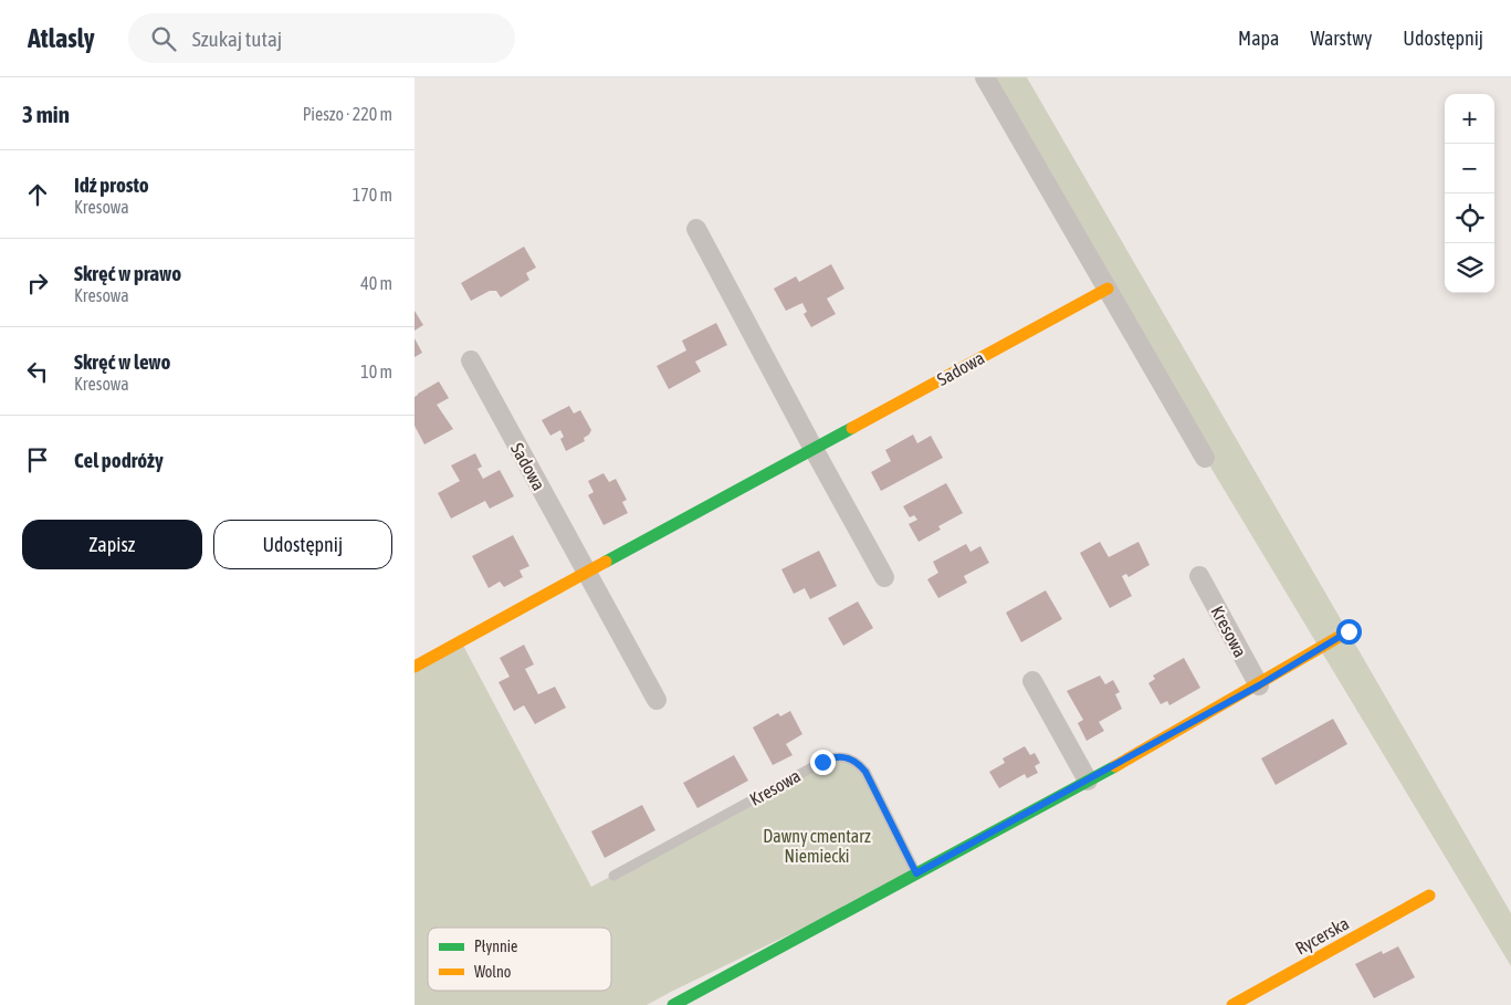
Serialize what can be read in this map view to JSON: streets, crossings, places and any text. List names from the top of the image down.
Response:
{
  "streets": {
    "street": ["Sadowa", "Kresowa", "Rycerska"]
  },
  "parks": ["Dawny cmentarz Niemiecki"],
  "legend": ["Płynnie", "Wolno"],
  "page": {
    "header": "Atlasly",
    "search": "Szukaj tutaj",
    "nav": ["Mapa", "Warstwy", "Udostępnij"],
    "heading": ["3 min", "Pieszo · 220 m"],
    "map_buttons": ["+", "−"],
    "list": [
      ["Idź prosto", "Kresowa", "170 m"],
      ["Skręć w prawo", "Kresowa", "40 m"],
      ["Skręć w lewo", "Kresowa", "10 m"],
      "Cel podróży"
    ],
    "buttons": ["Zapisz", "Udostępnij"]
  }
}
